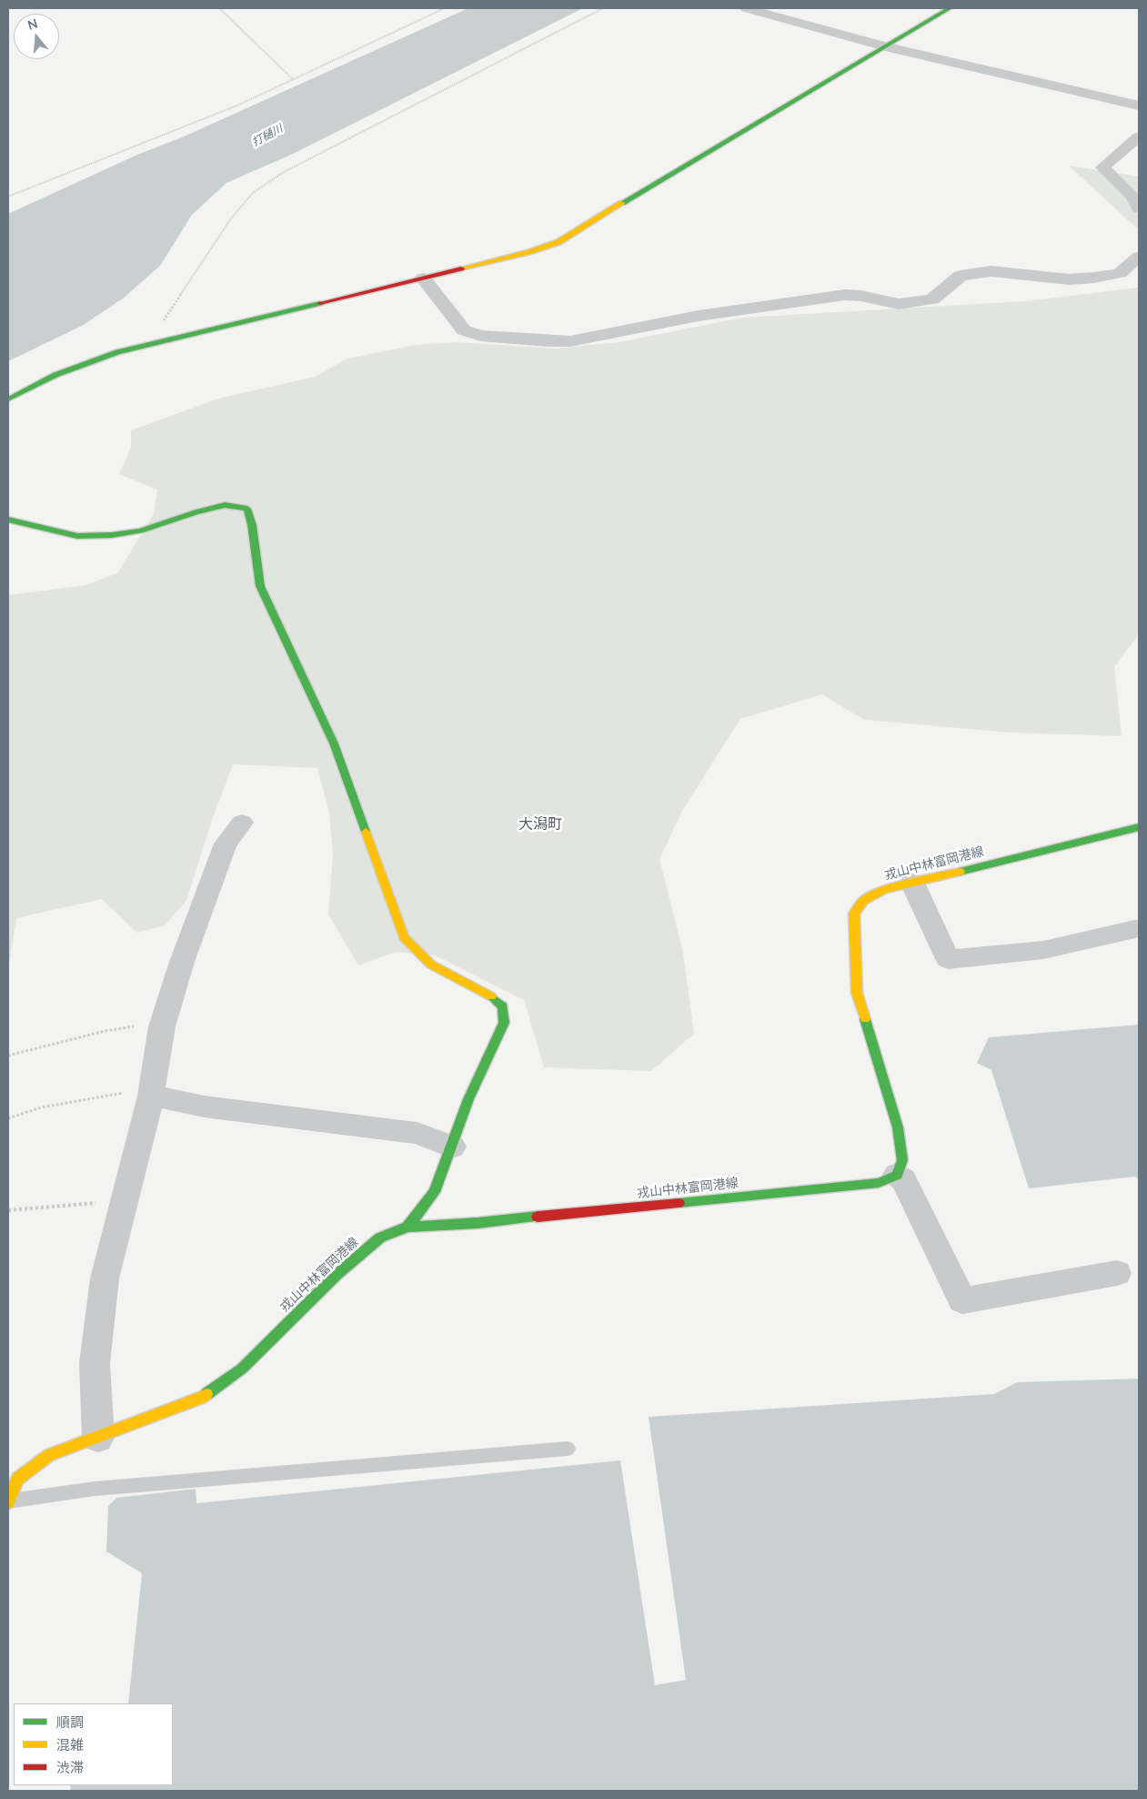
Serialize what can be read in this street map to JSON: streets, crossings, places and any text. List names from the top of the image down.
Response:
{
  "streets": {
    "street": ["戎山中林富岡港線"]
  },
  "districts": ["大潟町"],
  "water": ["打樋川"],
  "legend": ["順調", "混雑", "渋滞"],
  "north": "top"
}
